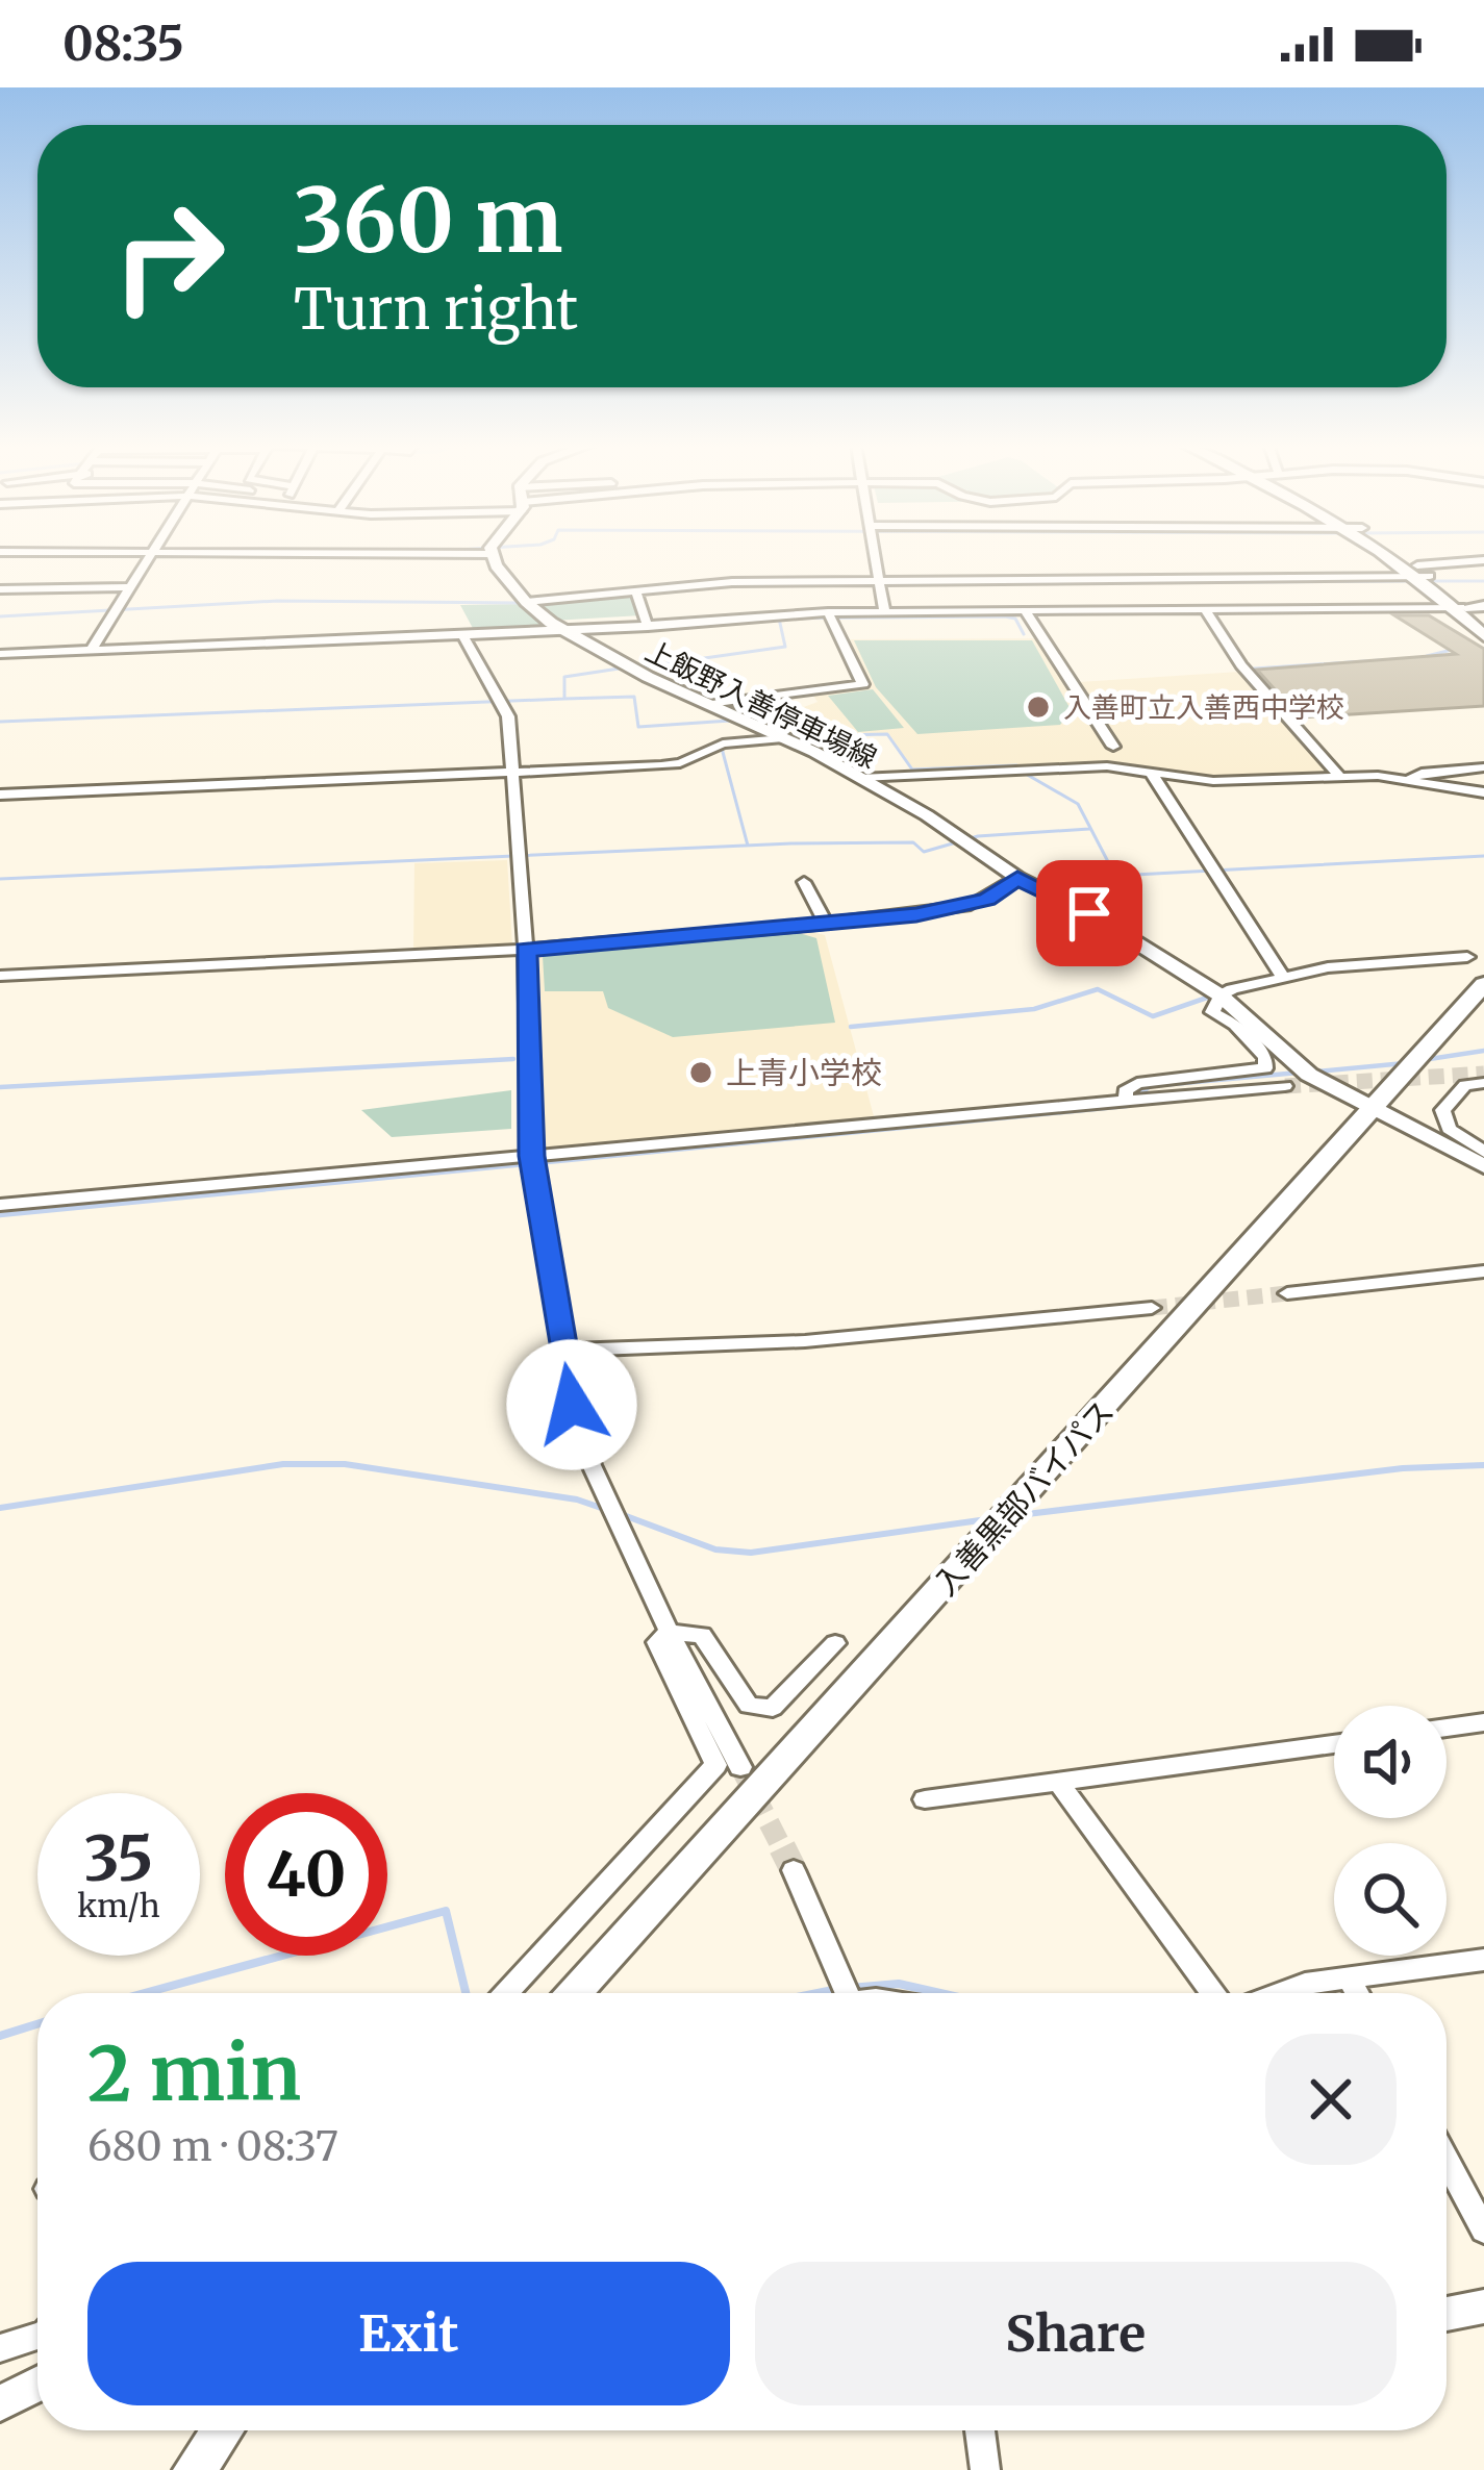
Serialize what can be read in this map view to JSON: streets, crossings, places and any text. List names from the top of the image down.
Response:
{
  "streets": {
    "highway": ["入善黒部バイパス"],
    "main road": ["上飯野入善停車場線"]
  },
  "crossings": [
    ["上飯野入善停車場線", "入善黒部バイパス"]
  ],
  "places": ["入善町立入善西中学校", "上青小学校"],
  "page": {
    "status": "08:35",
    "turn": ["360 m", "Turn right"],
    "speed": "35 km/h",
    "limit": "40",
    "heading": ["2 min", "680 m · 08:37"],
    "buttons": ["Exit", "Share"]
  }
}
